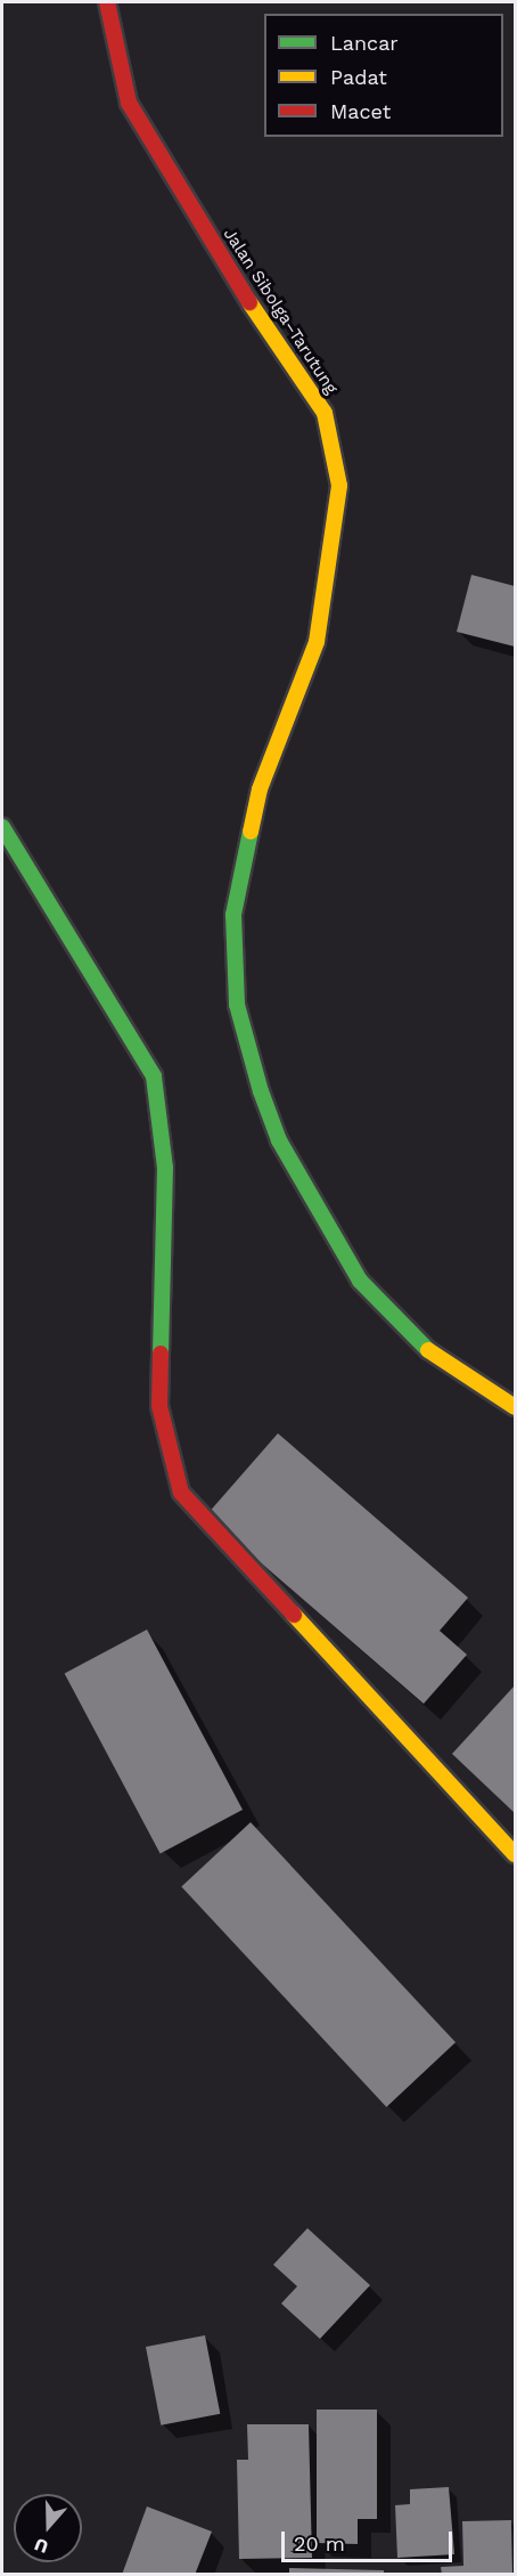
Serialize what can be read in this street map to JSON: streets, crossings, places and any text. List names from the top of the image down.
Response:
{
  "streets": {
    "main road": ["Jalan Sibolga–Tarutung"]
  },
  "legend": ["Lancar", "Padat", "Macet"],
  "scale_bar": "20 m",
  "north": "bottom"
}
